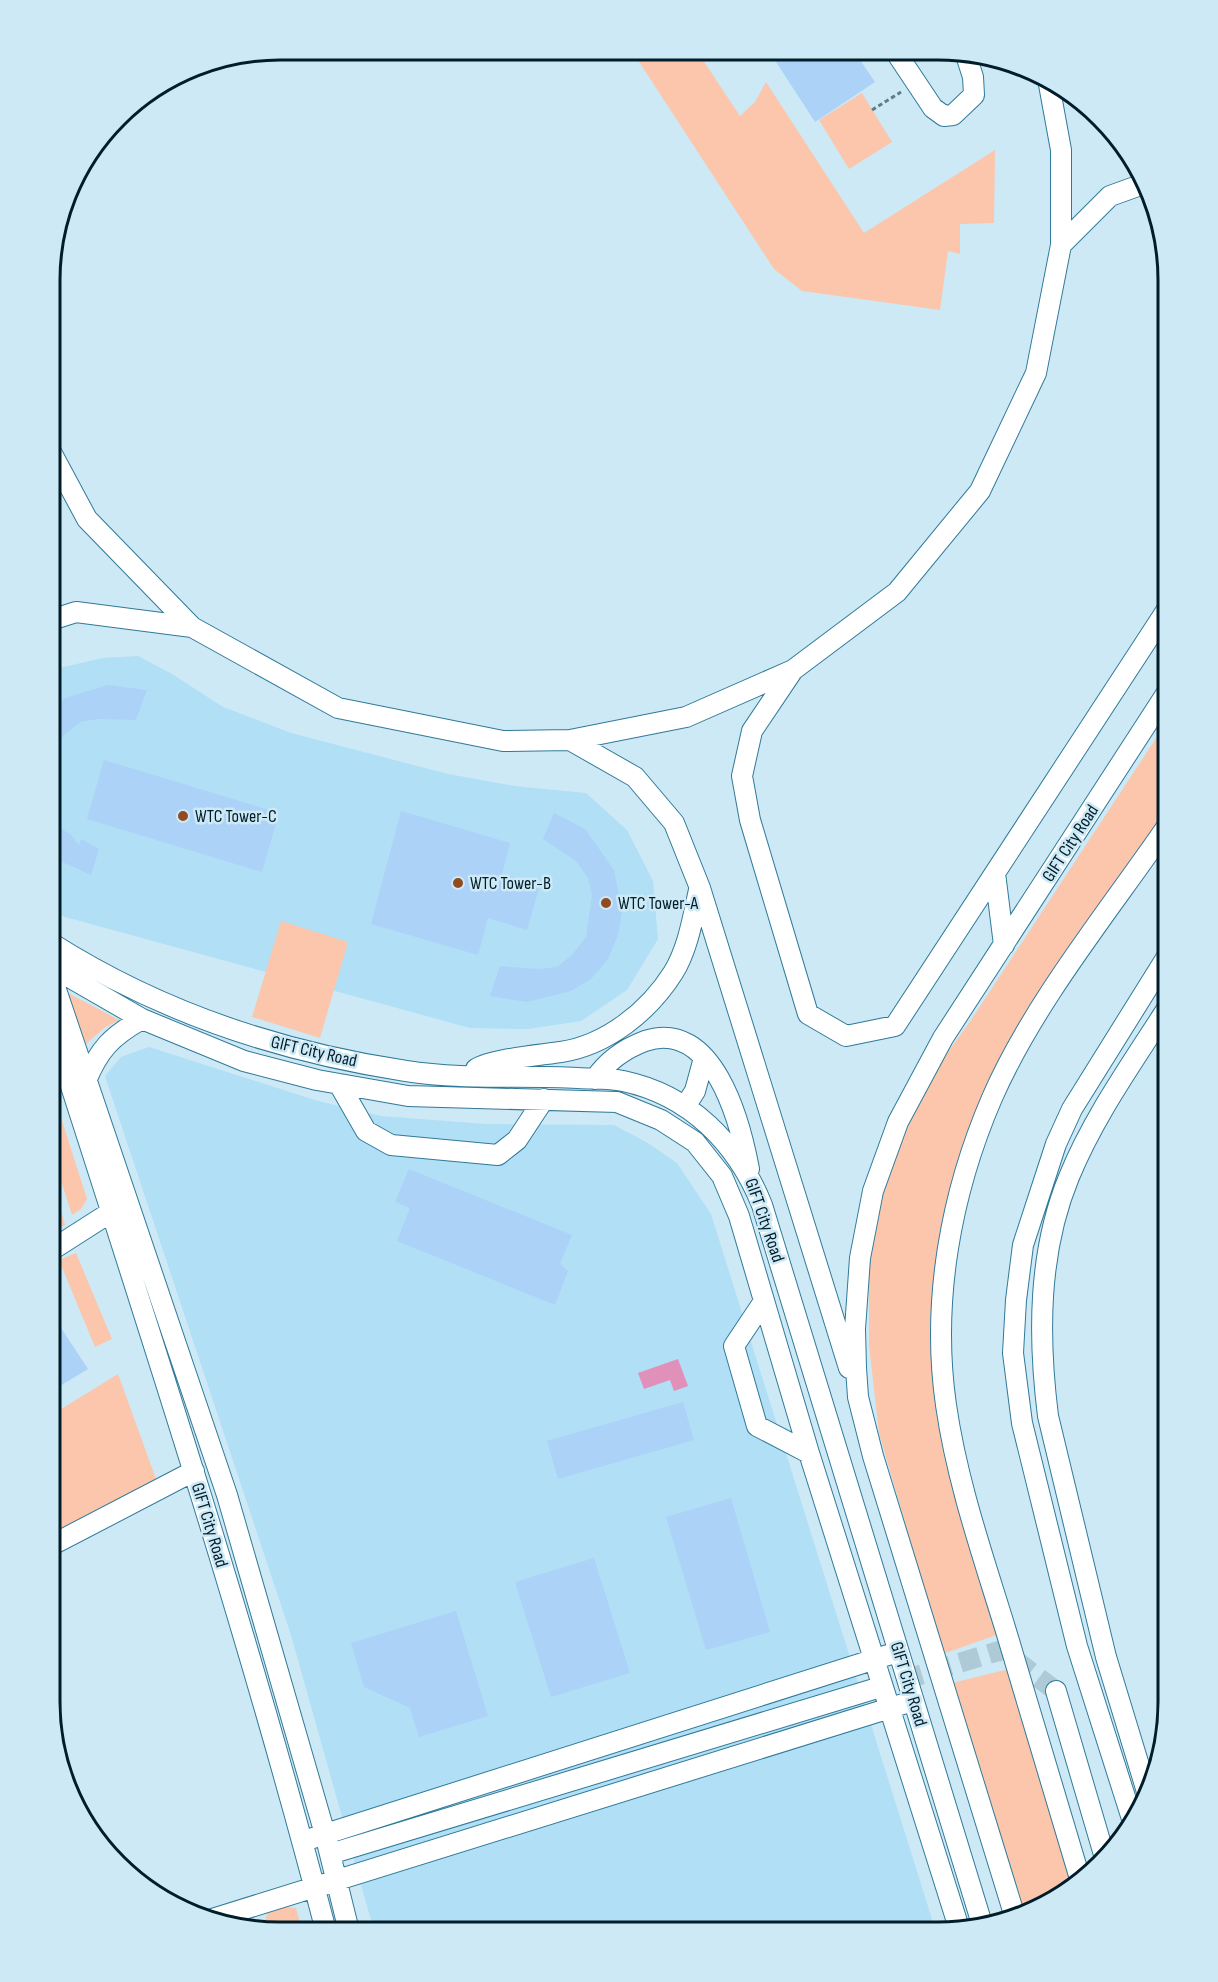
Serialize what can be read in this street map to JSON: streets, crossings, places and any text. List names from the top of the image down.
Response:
{
  "streets": {
    "street": ["GIFT City Road"]
  },
  "places": ["WTC Tower-C", "WTC Tower-B", "WTC Tower-A"]
}
